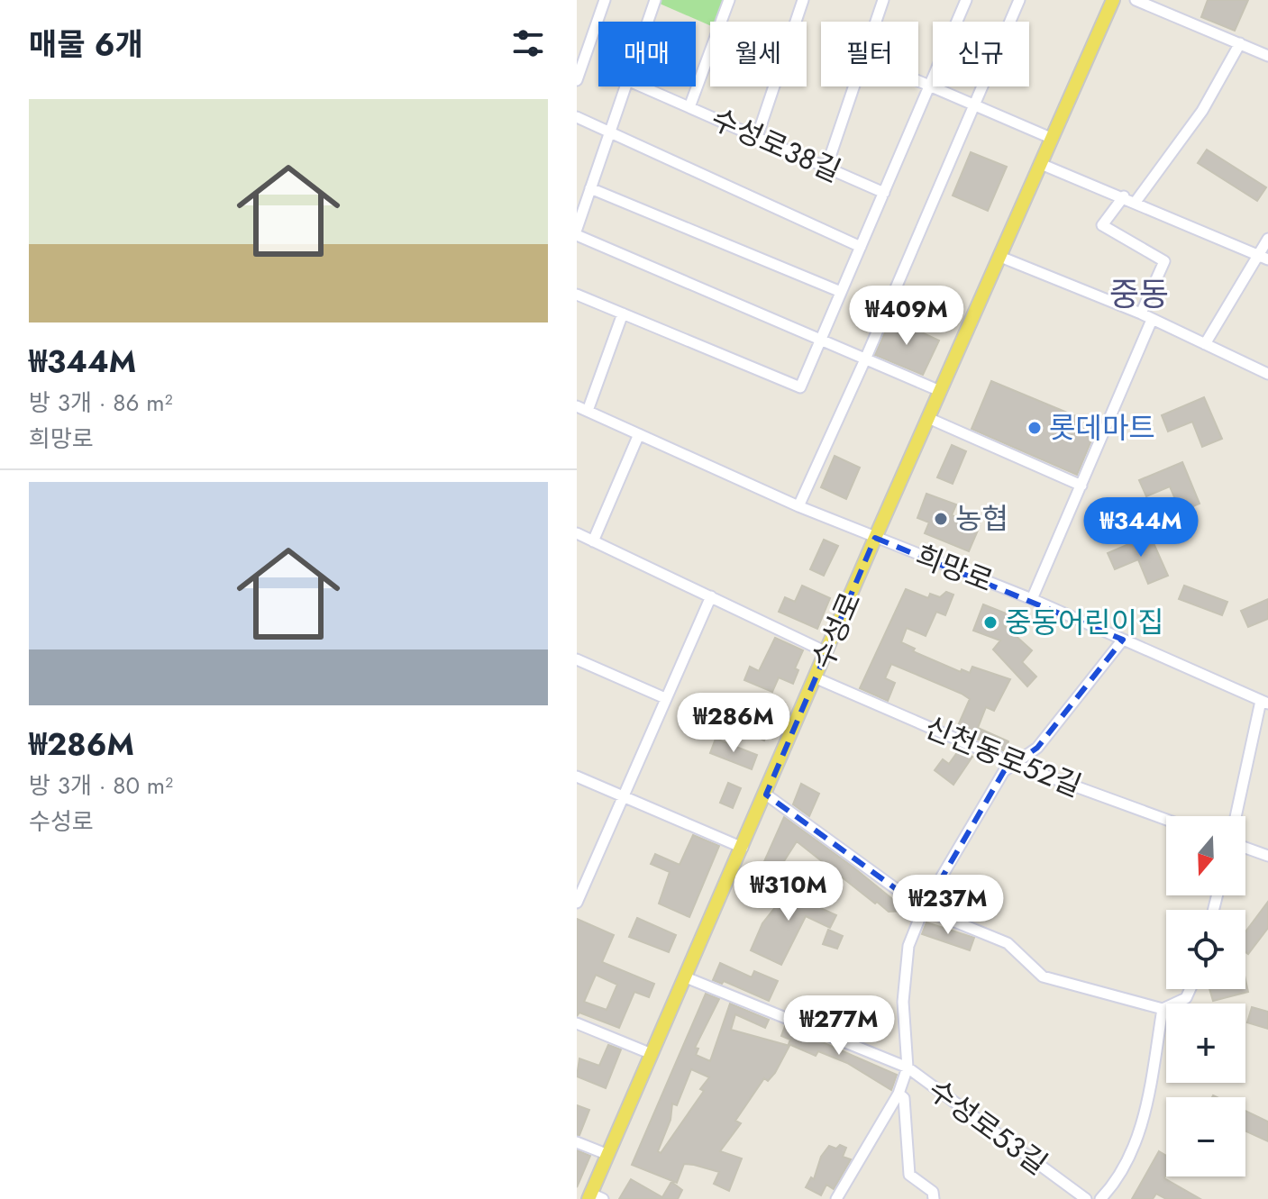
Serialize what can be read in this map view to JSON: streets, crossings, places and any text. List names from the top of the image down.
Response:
{
  "streets": {
    "main road": ["수성로"],
    "street": [
      "수성로38길",
      "희망로",
      "신천동로52길",
      "수성로53길"
    ]
  },
  "crossings": [
    ["희망로", "수성로"],
    ["수성로", "신천동로52길"],
    ["수성로", "수성로53길"]
  ],
  "districts": ["중동"],
  "places": ["롯데마트", "농협", "중동어린이집"],
  "north": "bottom",
  "page": {
    "heading": "매물 6개",
    "chip": [
      "매매",
      "월세",
      "필터",
      "신규"
    ],
    "list": [
      {
        "name": "₩344M",
        "note": "방 3개 · 86 m² · 희망로"
      },
      {
        "name": "₩286M",
        "note": "방 3개 · 80 m² · 수성로"
      }
    ],
    "price": [
      "₩409M",
      "₩344M",
      "₩286M",
      "₩310M",
      "₩237M",
      "₩277M"
    ],
    "map_buttons": ["+", "−"]
  }
}
